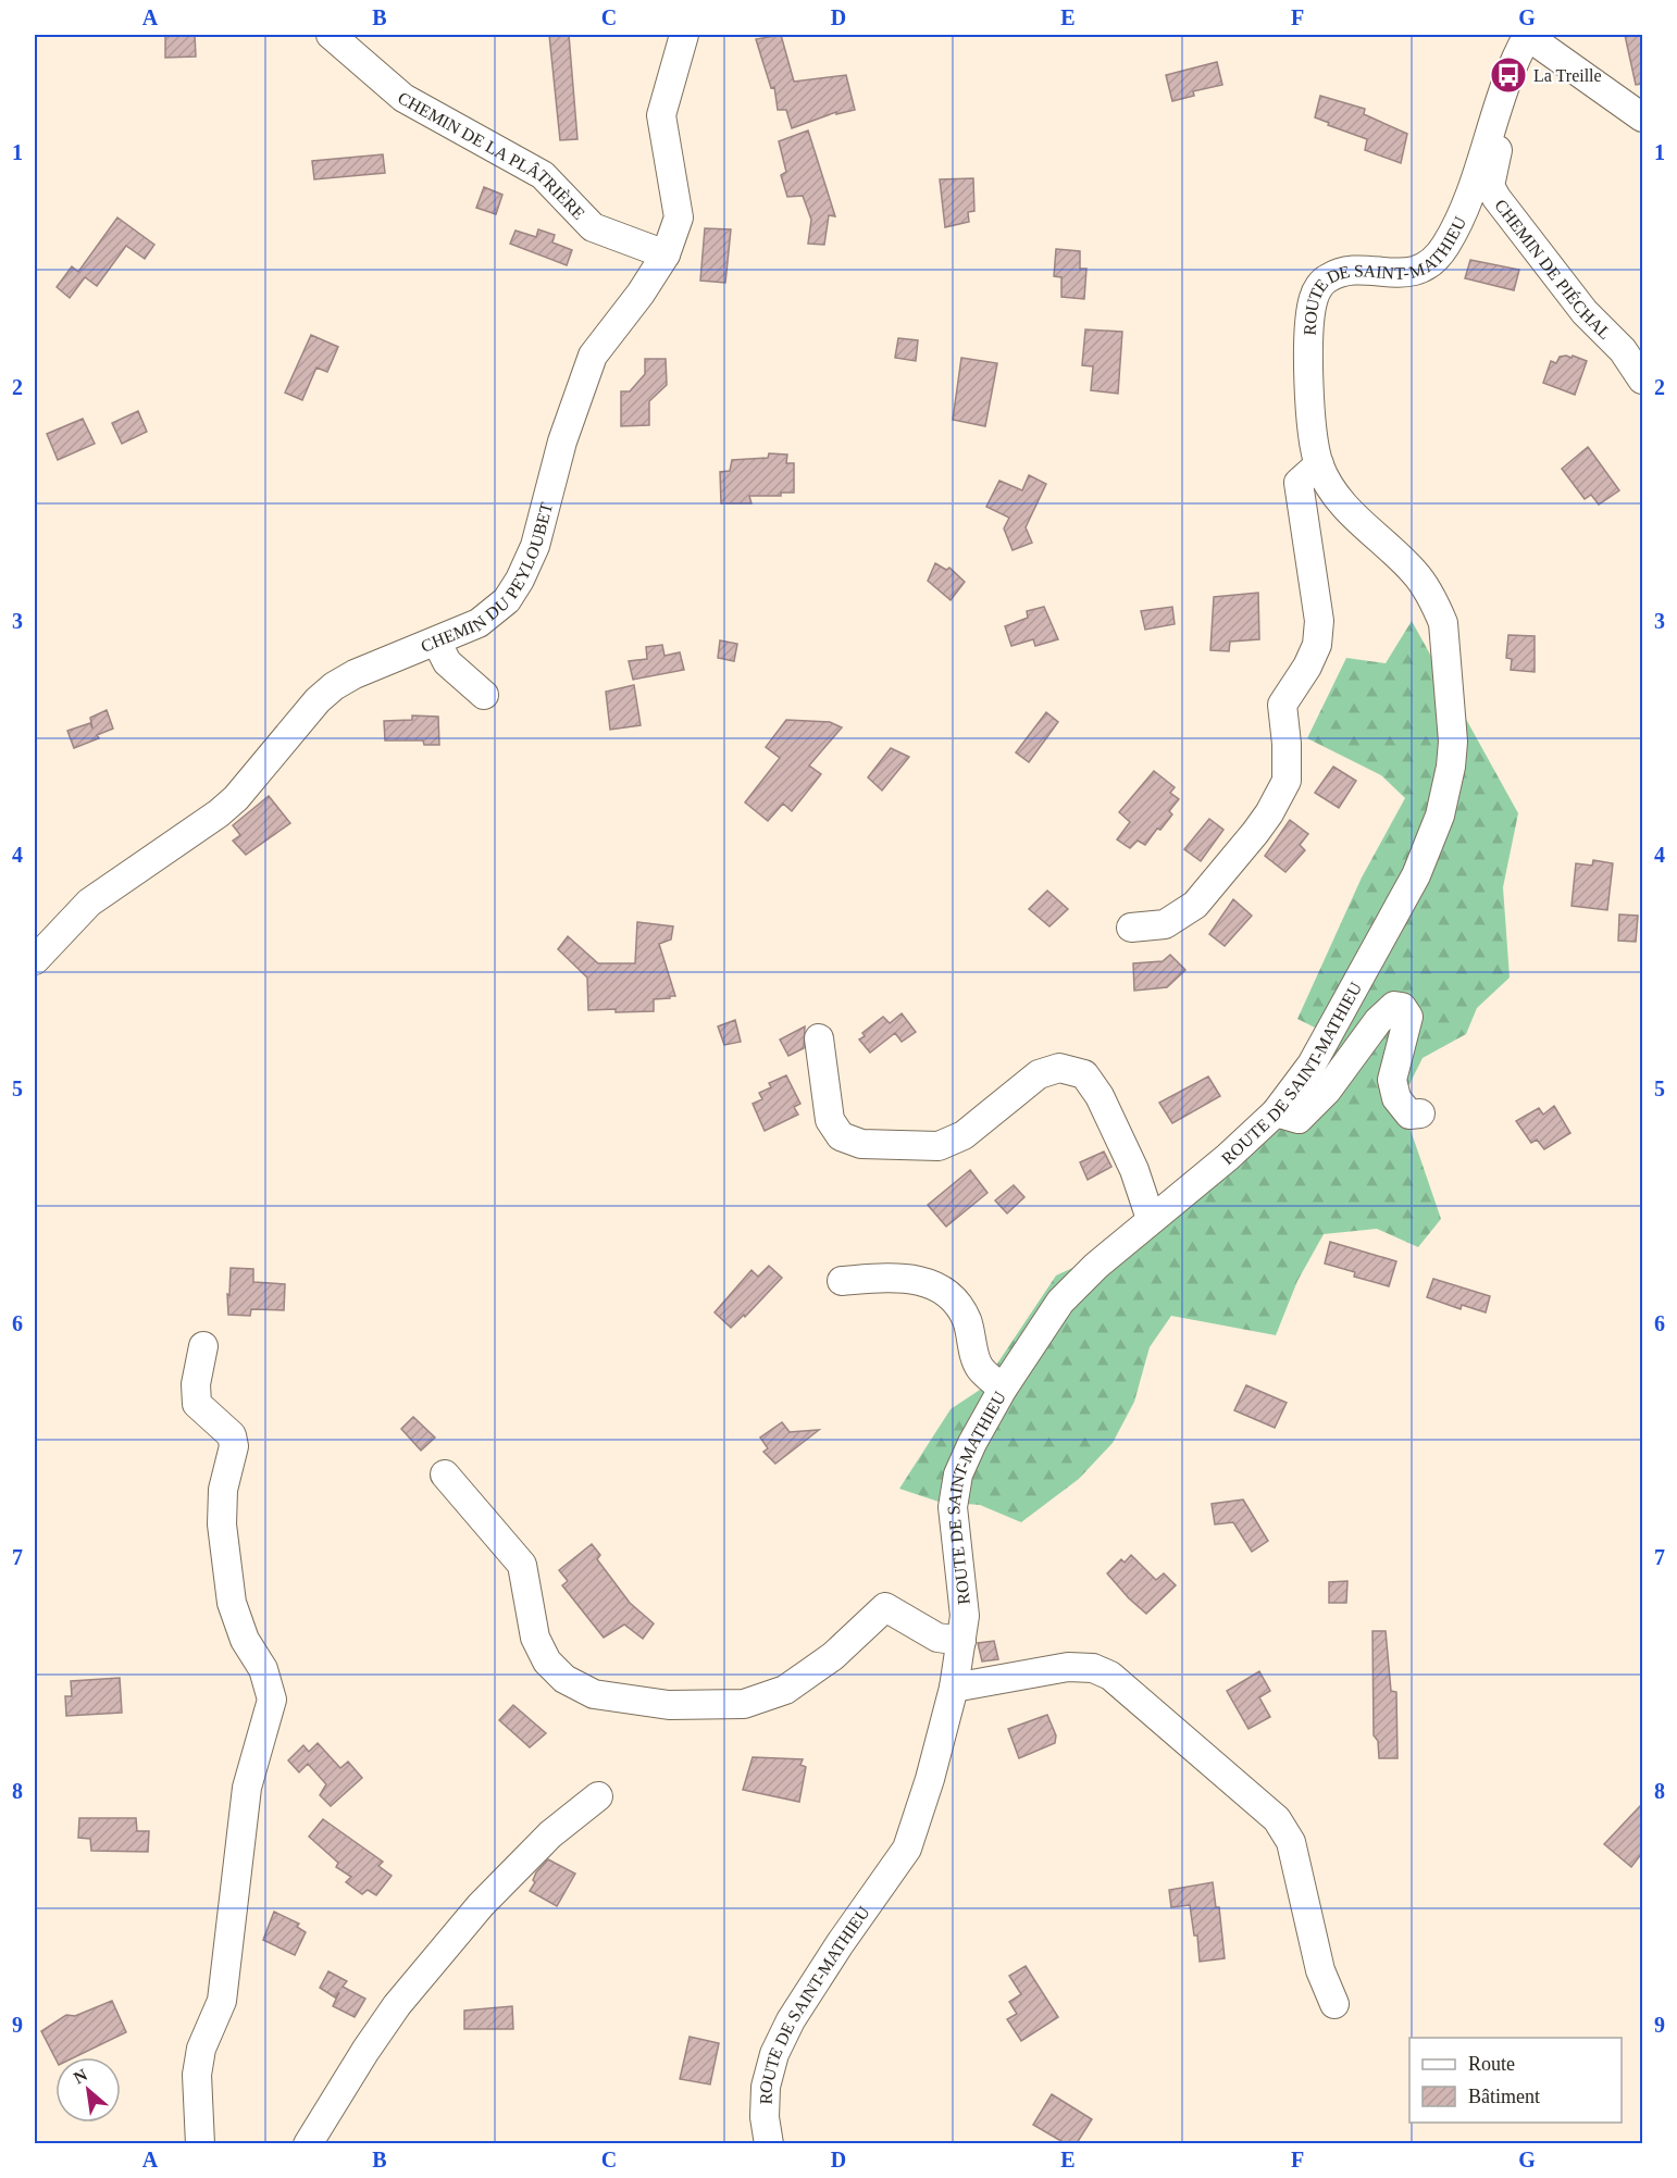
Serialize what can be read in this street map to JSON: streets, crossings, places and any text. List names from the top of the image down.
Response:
{
  "streets": {
    "street": [
      "CHEMIN DE LA PLÂTRIÈRE",
      "CHEMIN DE PIÉCHAL",
      "ROUTE DE SAINT-MATHIEU",
      "CHEMIN DU PEYLOUBET"
    ]
  },
  "crossings": [
    ["CHEMIN DE LA PLÂTRIÈRE", "CHEMIN DU PEYLOUBET"],
    ["CHEMIN DE PIÉCHAL", "ROUTE DE SAINT-MATHIEU"]
  ],
  "places": {
    "bus stop": ["La Treille"]
  },
  "legend": ["Route", "Bâtiment"],
  "north": "top left",
  "grid": {
    "columns": [
      "A",
      "B",
      "C",
      "D",
      "E",
      "F",
      "G"
    ],
    "rows": [
      "1",
      "2",
      "3",
      "4",
      "5",
      "6",
      "7",
      "8",
      "9"
    ]
  }
}
